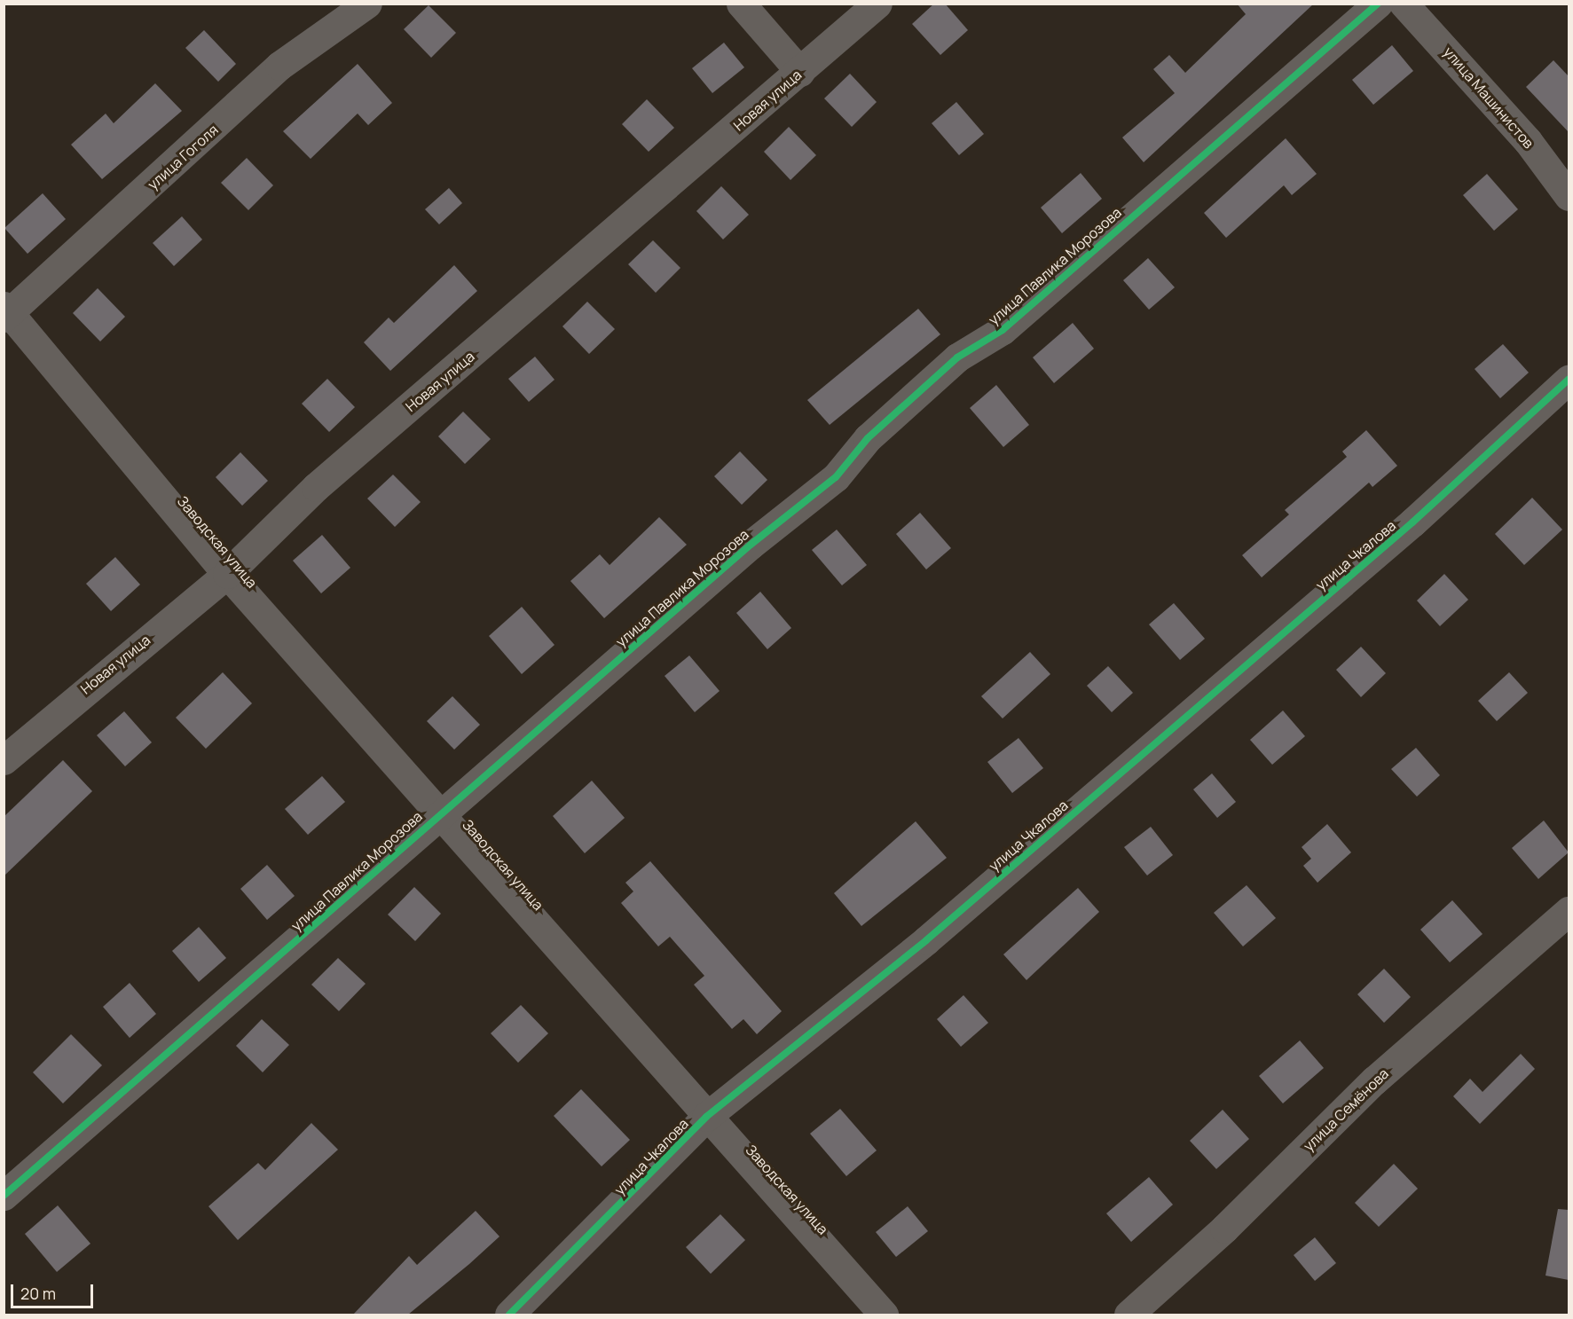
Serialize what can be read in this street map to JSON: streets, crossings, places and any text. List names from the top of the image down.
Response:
{
  "streets": {
    "street": [
      "улица Машинистов",
      "Новая улица",
      "улица Гоголя",
      "улица Павлика Морозова",
      "Заводская улица",
      "улица Чкалова",
      "улица Семёнова"
    ]
  },
  "crossings": [
    ["Новая улица", "Заводская улица"],
    ["улица Гоголя", "Заводская улица"],
    ["улица Павлика Морозова", "Заводская улица"],
    ["Заводская улица", "улица Чкалова"]
  ],
  "scale_bar": "20 m"
}
